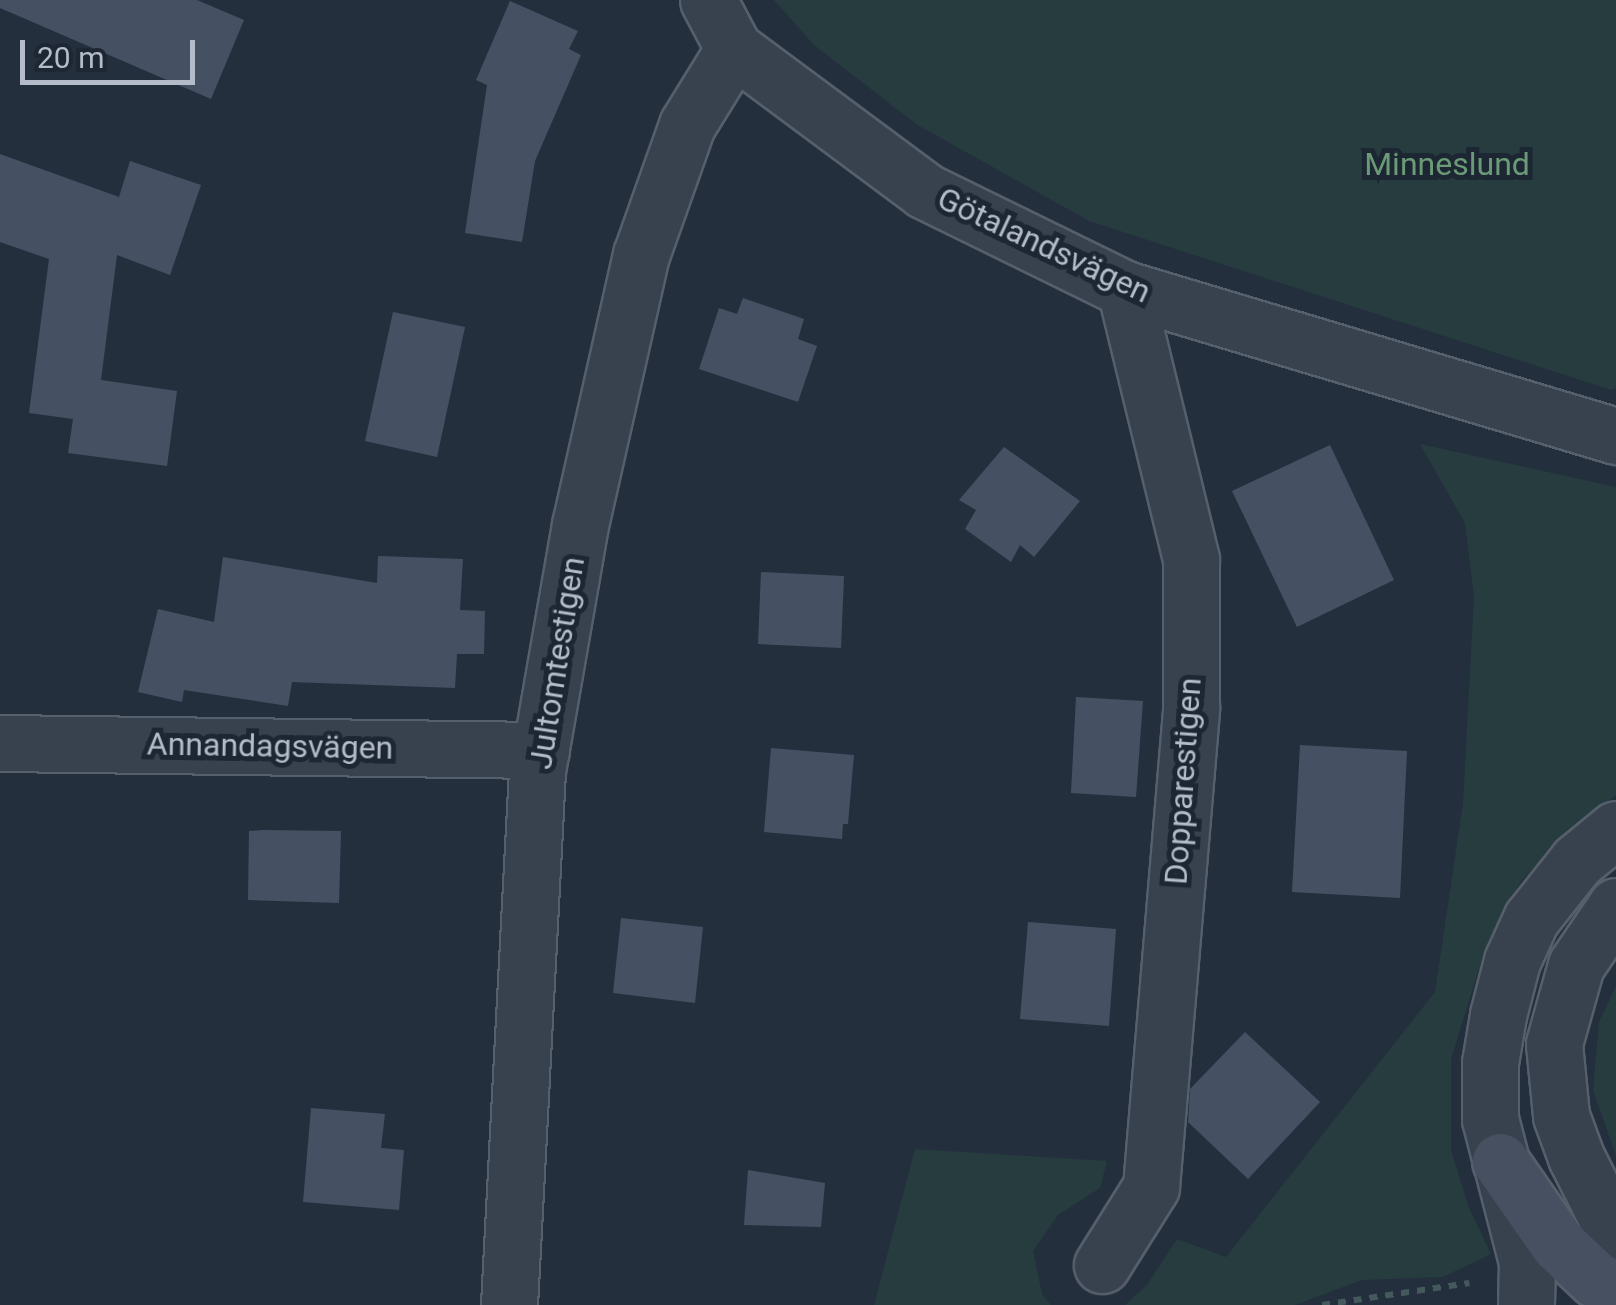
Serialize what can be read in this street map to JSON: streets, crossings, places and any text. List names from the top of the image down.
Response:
{
  "streets": {
    "street": [
      "Götalandsvägen",
      "Jultomtestigen",
      "Annandagsvägen",
      "Dopparestigen"
    ]
  },
  "crossings": [
    ["Götalandsvägen", "Jultomtestigen"],
    ["Götalandsvägen", "Dopparestigen"],
    ["Jultomtestigen", "Annandagsvägen"]
  ],
  "parks": ["Minneslund"],
  "scale_bar": "20 m"
}
